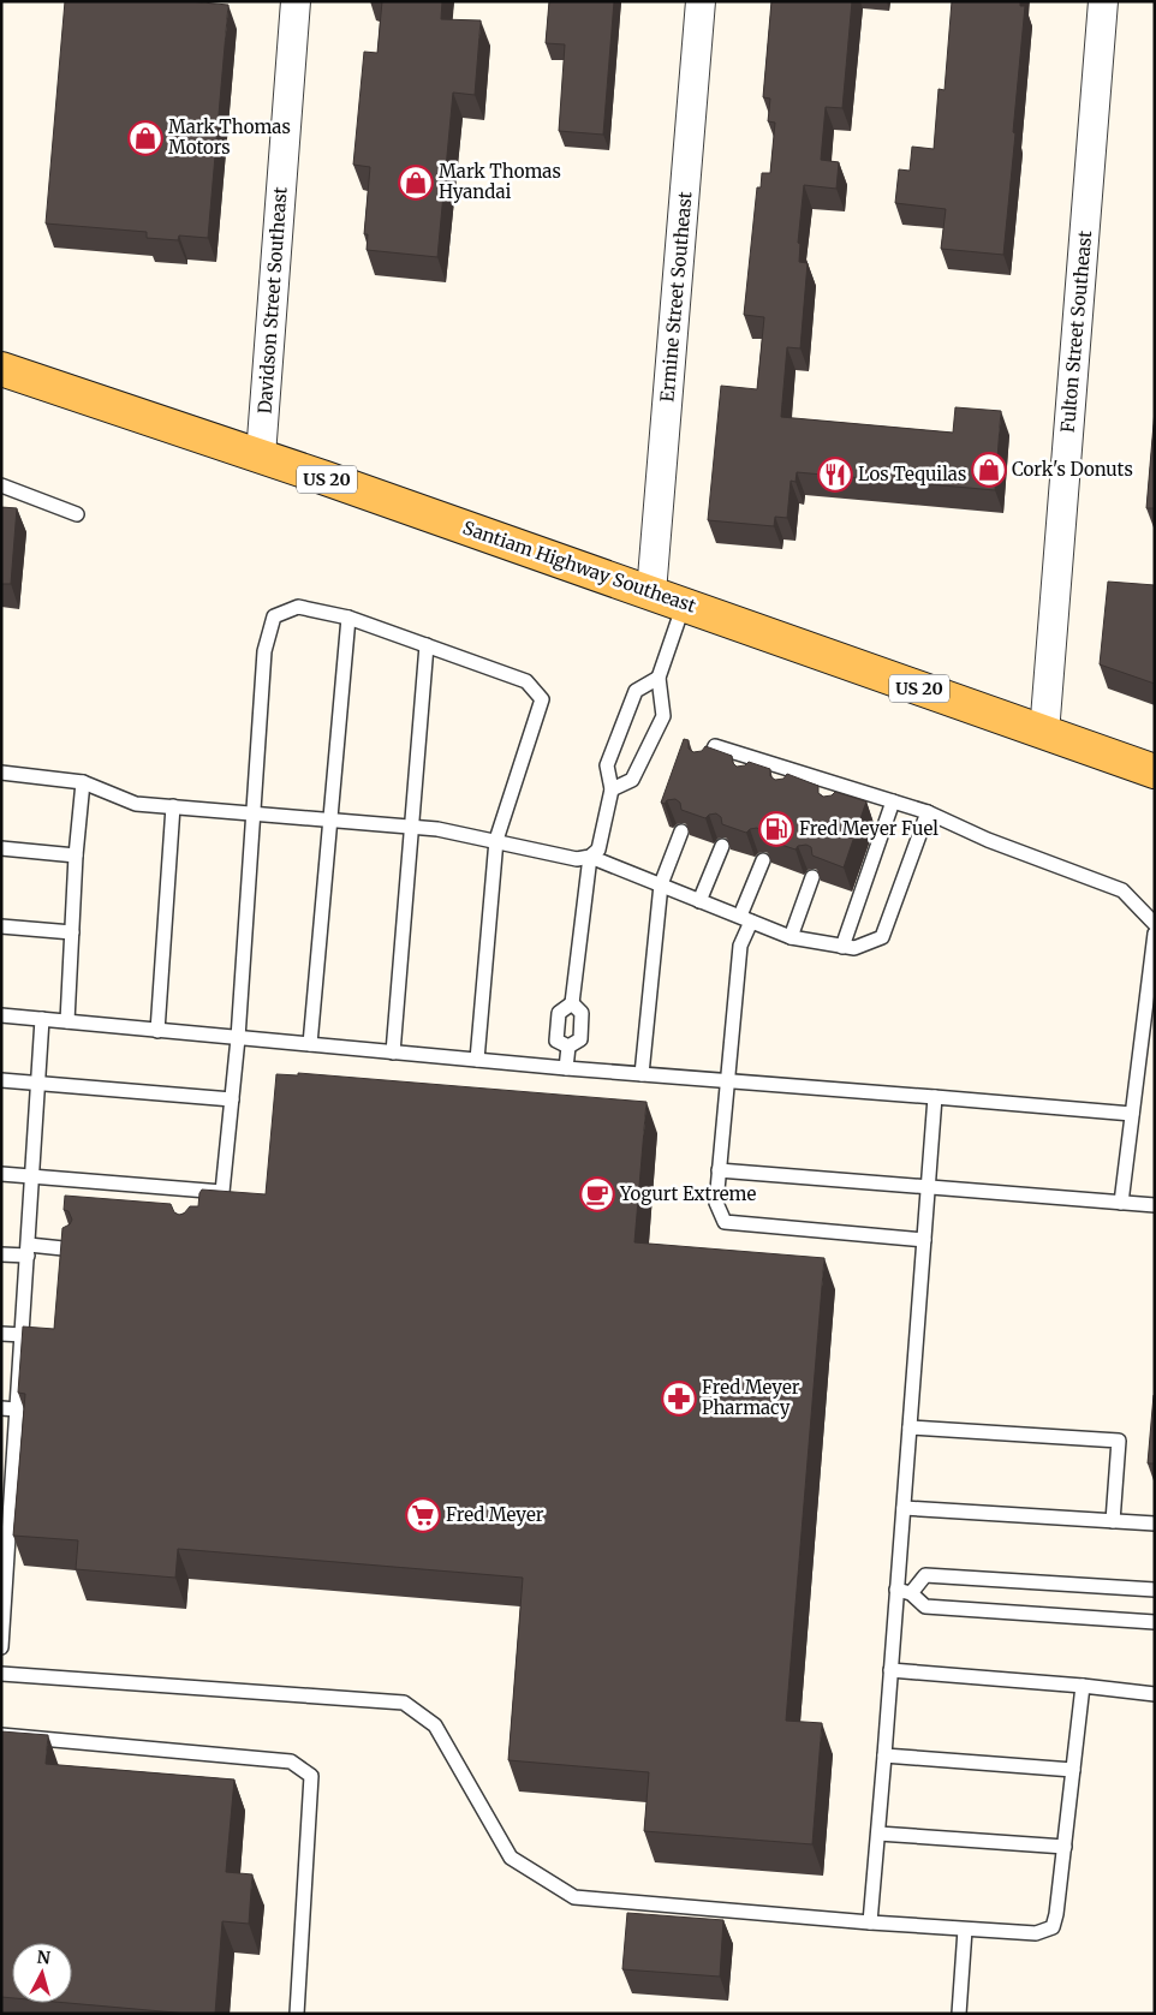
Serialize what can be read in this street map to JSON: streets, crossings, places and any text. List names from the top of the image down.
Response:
{
  "streets": {
    "main road": ["US 20", "Santiam Highway Southeast"],
    "street": ["Ermine Street Southeast", "Davidson Street Southeast", "Fulton Street Southeast"]
  },
  "crossings": [
    ["Ermine Street Southeast", "Santiam Highway Southeast"],
    ["Davidson Street Southeast", "Santiam Highway Southeast"],
    ["Fulton Street Southeast", "Santiam Highway Southeast"]
  ],
  "places": {
    "shop": ["Mark Thomas Motors", "Mark Thomas Hyandai", "Cork's Donuts"],
    "restaurant": ["Los Tequilas"],
    "fuel station": ["Fred Meyer Fuel"],
    "cafe": ["Yogurt Extreme"],
    "pharmacy": ["Fred Meyer Pharmacy"],
    "supermarket": ["Fred Meyer"]
  },
  "north": "top"
}
